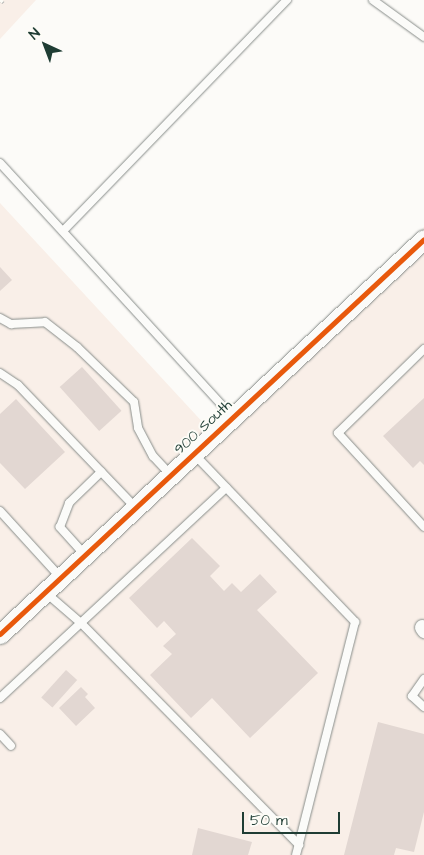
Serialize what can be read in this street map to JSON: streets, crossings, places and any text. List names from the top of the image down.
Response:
{
  "streets": {
    "street": ["900 South"]
  },
  "scale_bar": "50 m",
  "north": "top left"
}
